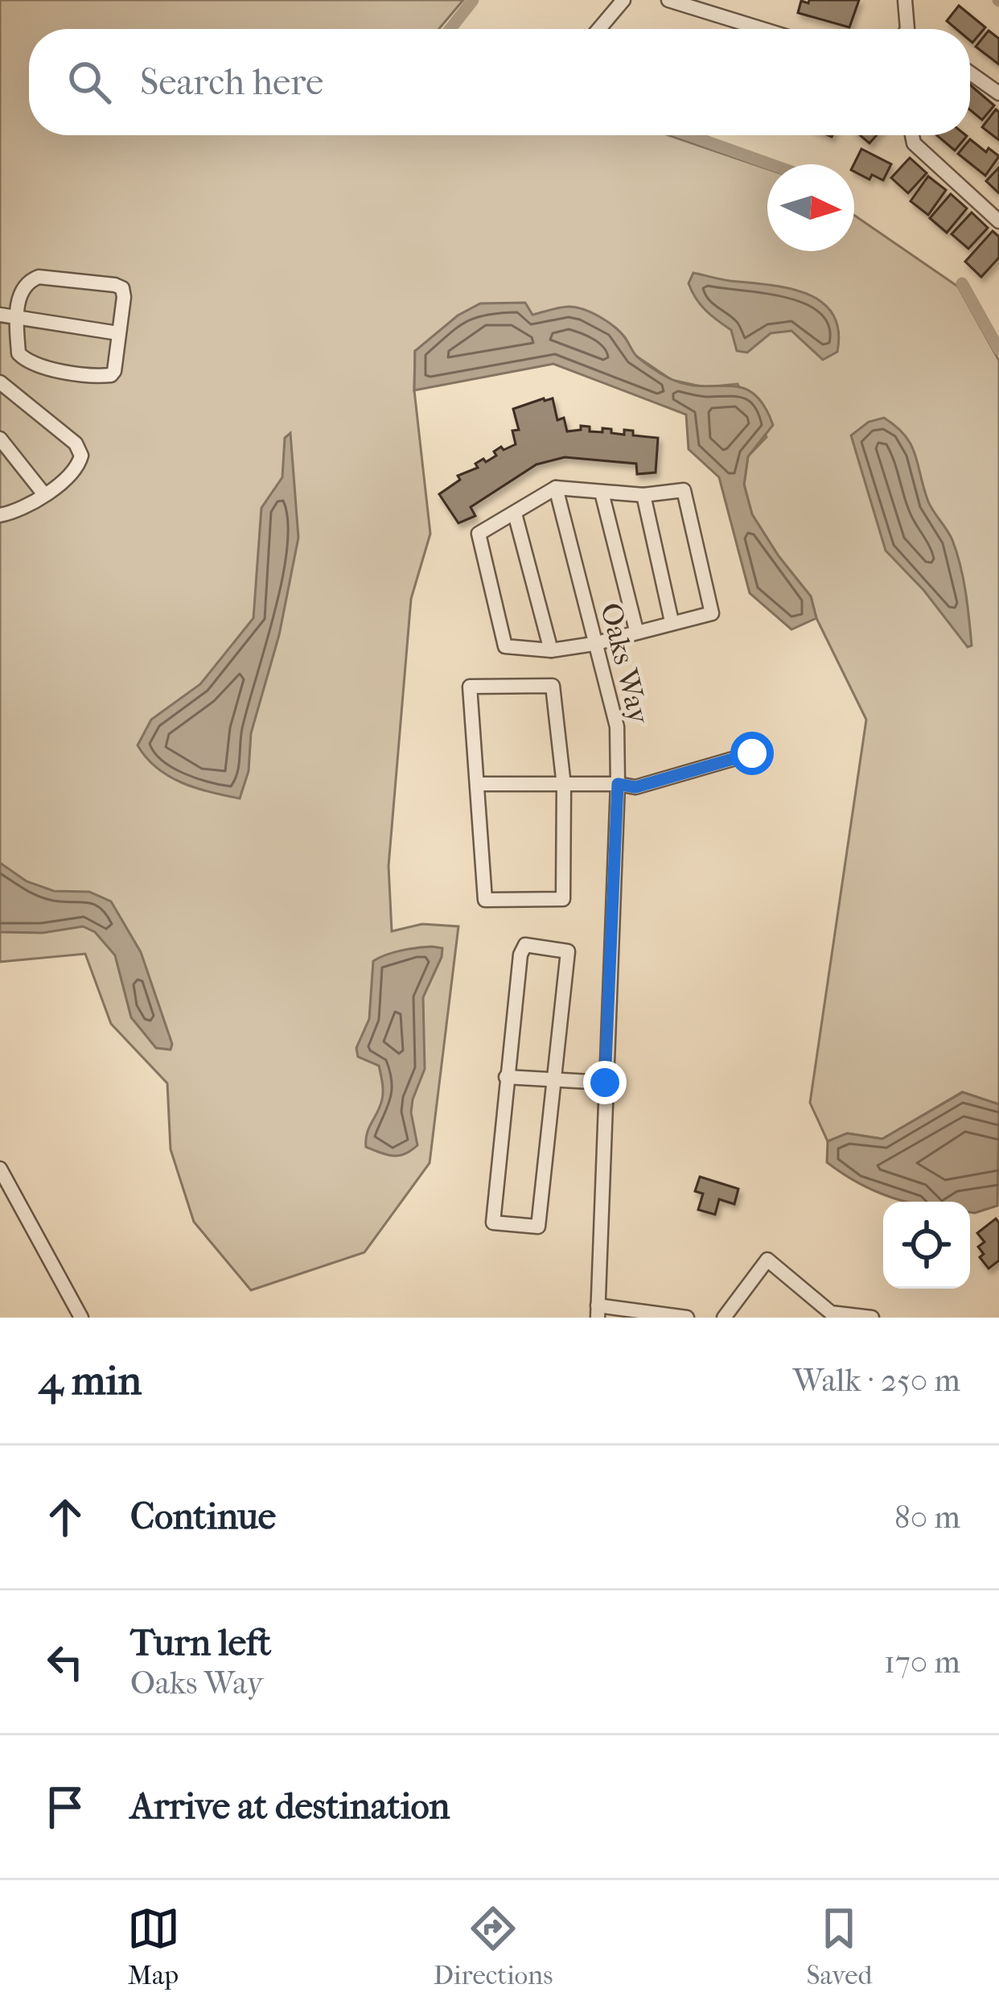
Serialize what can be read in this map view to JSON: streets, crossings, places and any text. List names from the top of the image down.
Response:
{
  "streets": {
    "street": ["Oaks Way"]
  },
  "north": "right",
  "page": {
    "search": "Search here",
    "heading": ["4 min", "Walk · 250 m"],
    "list": [
      ["Continue", "80 m"],
      ["Turn left", "Oaks Way", "170 m"],
      "Arrive at destination"
    ],
    "nav": ["Map", "Directions", "Saved"]
  }
}
